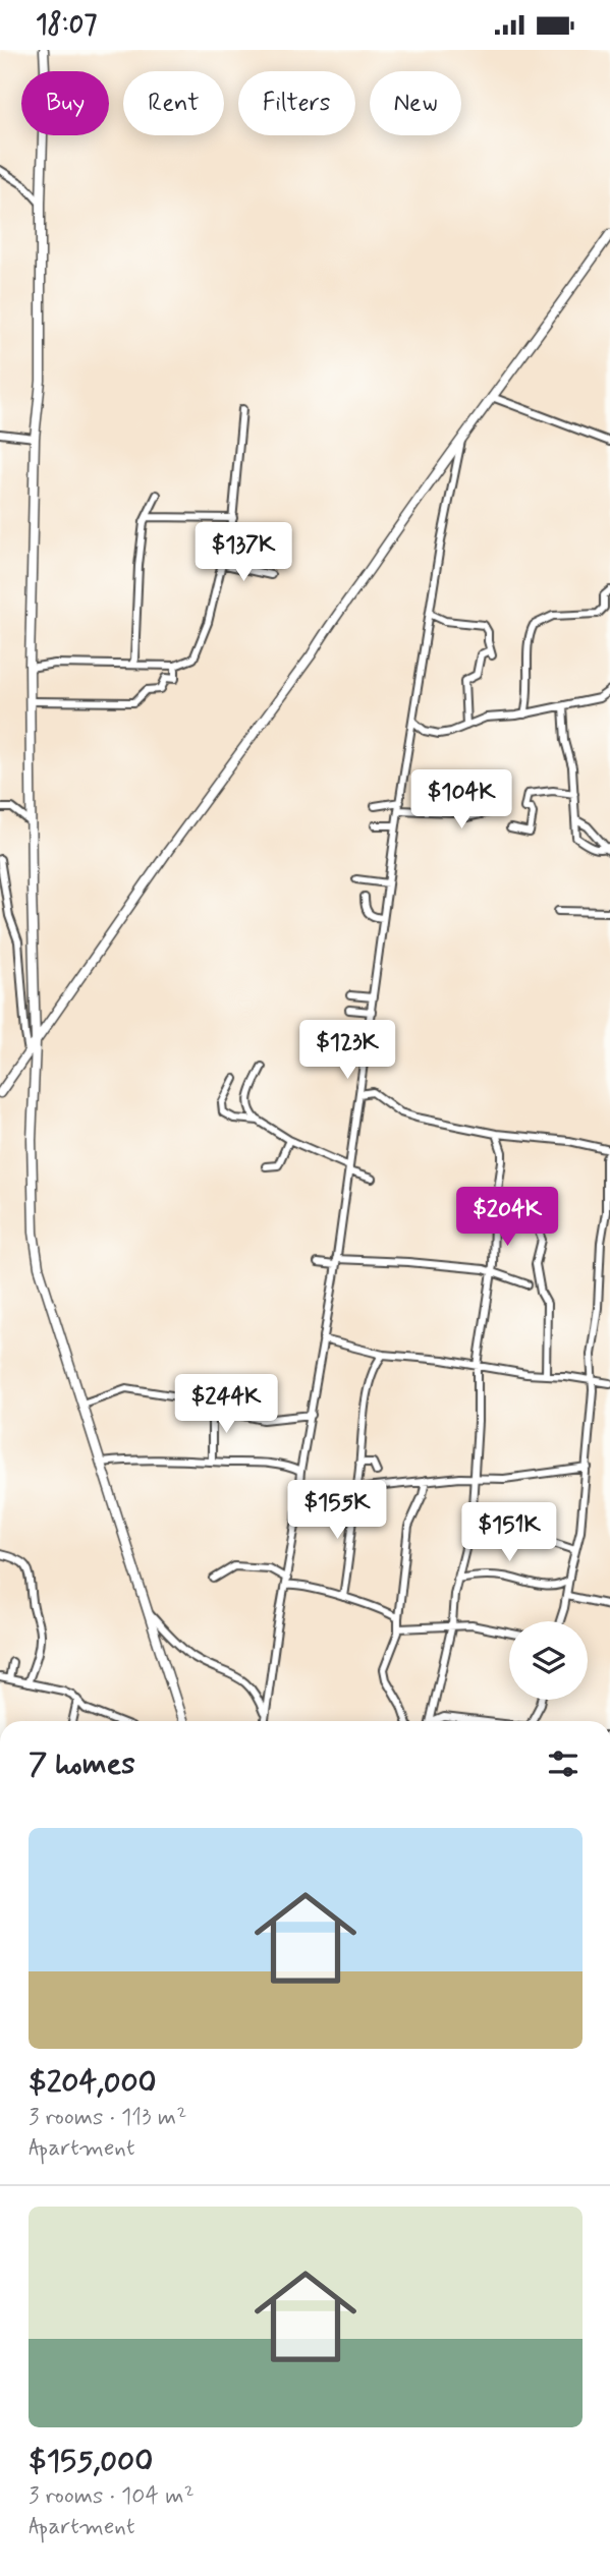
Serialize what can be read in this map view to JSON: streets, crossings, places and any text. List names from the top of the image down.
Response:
{
  "page": {
    "status": "18:07",
    "chip": [
      "Buy",
      "Rent",
      "Filters",
      "New"
    ],
    "price": [
      "$137K",
      "$104K",
      "$123K",
      "$204K",
      "$244K",
      "$155K",
      "$151K"
    ],
    "heading": "7 homes",
    "list": [
      {
        "name": "$204,000",
        "note": "3 rooms · 113 m² · Apartment"
      },
      {
        "name": "$155,000",
        "note": "3 rooms · 104 m² · Apartment"
      }
    ]
  }
}
